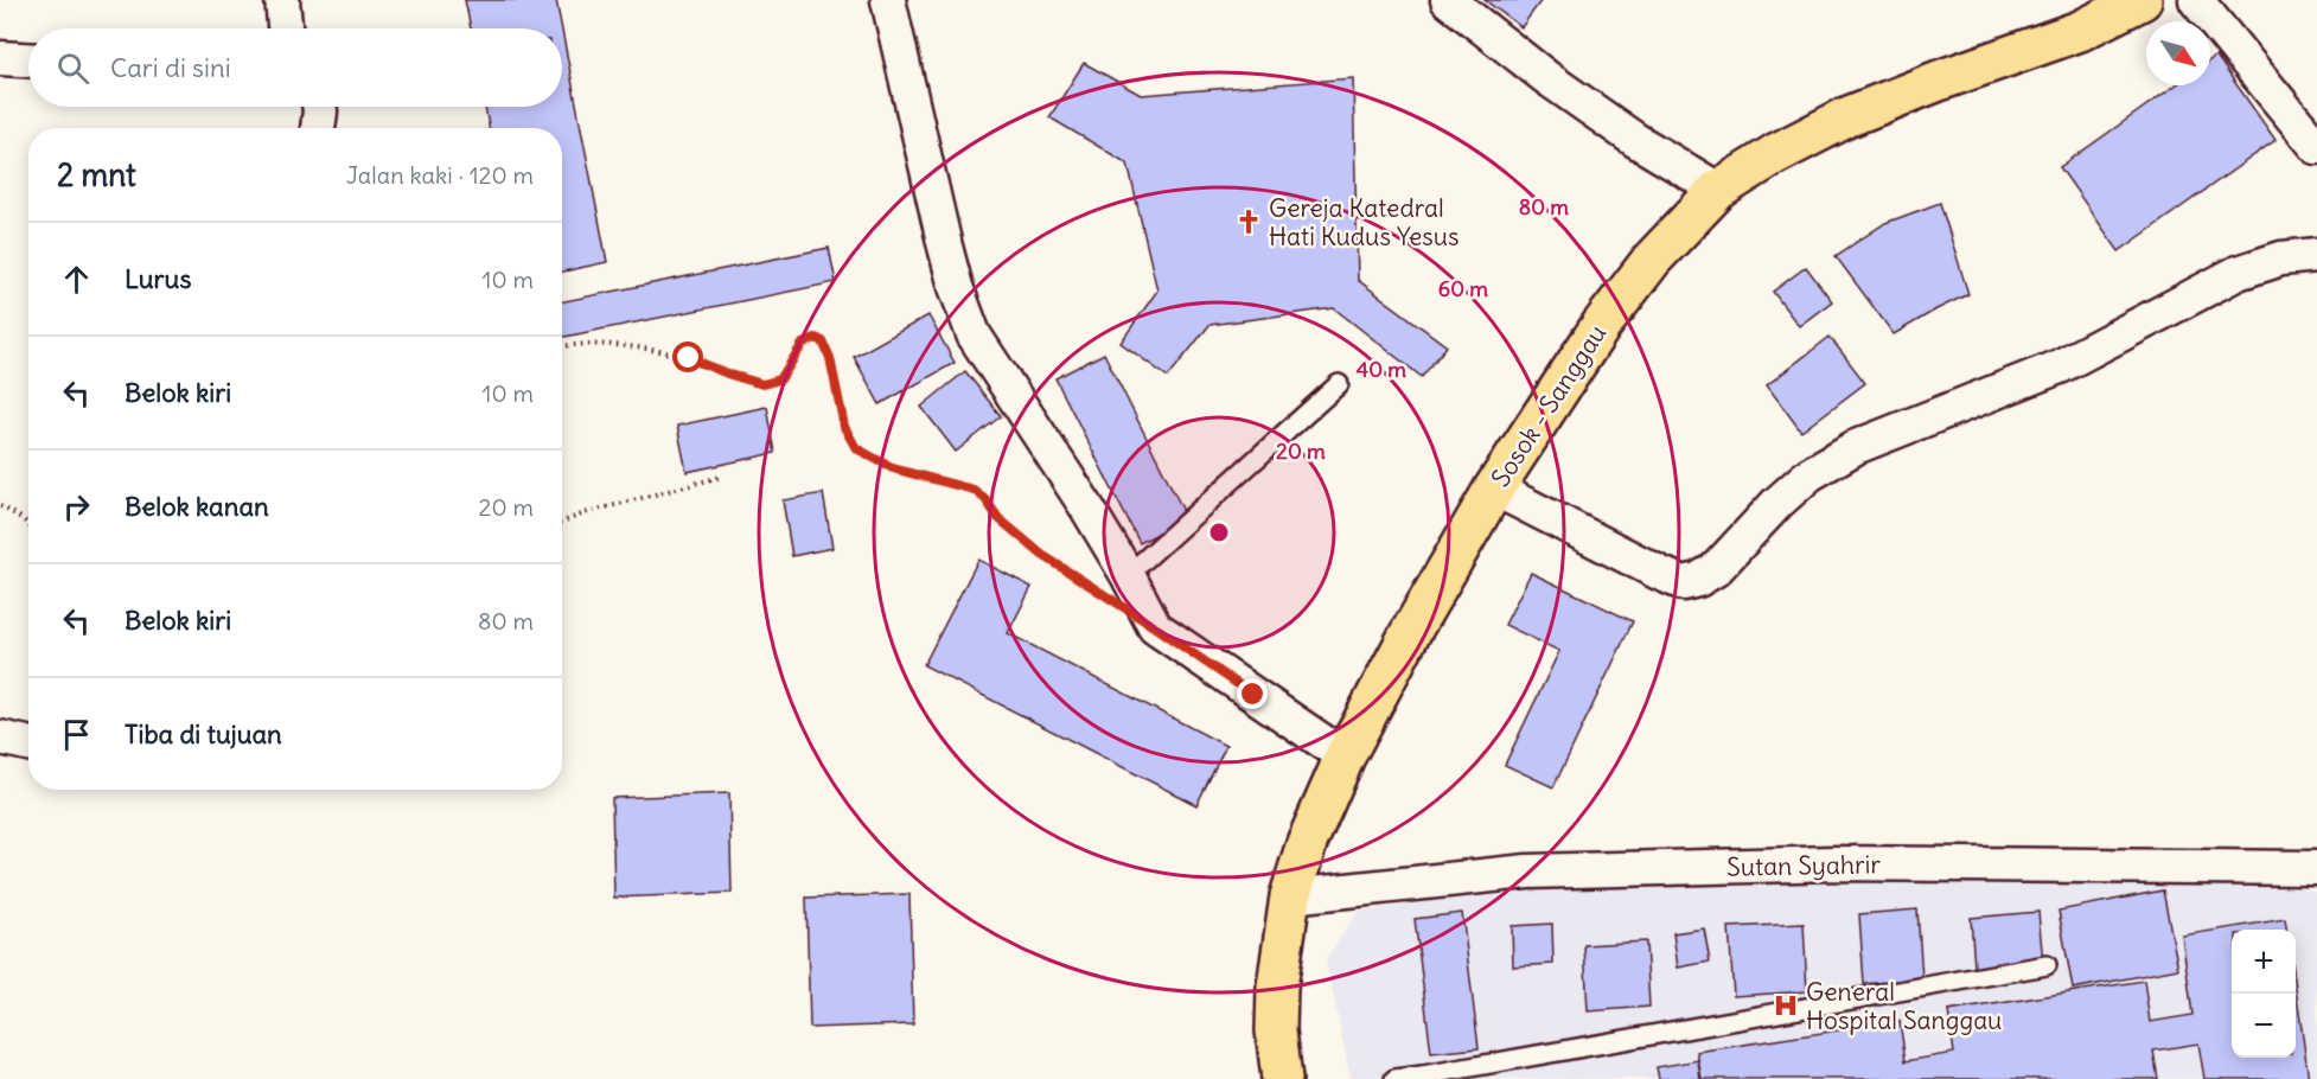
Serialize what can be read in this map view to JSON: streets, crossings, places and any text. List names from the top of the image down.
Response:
{
  "streets": {
    "highway": ["Sosok - Sanggau"],
    "street": ["Sutan Syahrir"]
  },
  "crossings": [
    ["Sosok - Sanggau", "Sutan Syahrir"]
  ],
  "places": {
    "church": ["Gereja Katedral Hati Kudus Yesus"],
    "hospital": ["General Hospital Sanggau"]
  },
  "north": "bottom right",
  "page": {
    "search": "Cari di sini",
    "heading": ["2 mnt", "Jalan kaki · 120 m"],
    "list": [
      ["Lurus", "10 m"],
      ["Belok kiri", "10 m"],
      ["Belok kanan", "20 m"],
      ["Belok kiri", "80 m"],
      "Tiba di tujuan"
    ],
    "map_buttons": ["+", "−"]
  },
  "rings": [
    "80 m",
    "60 m",
    "40 m",
    "20 m"
  ]
}
